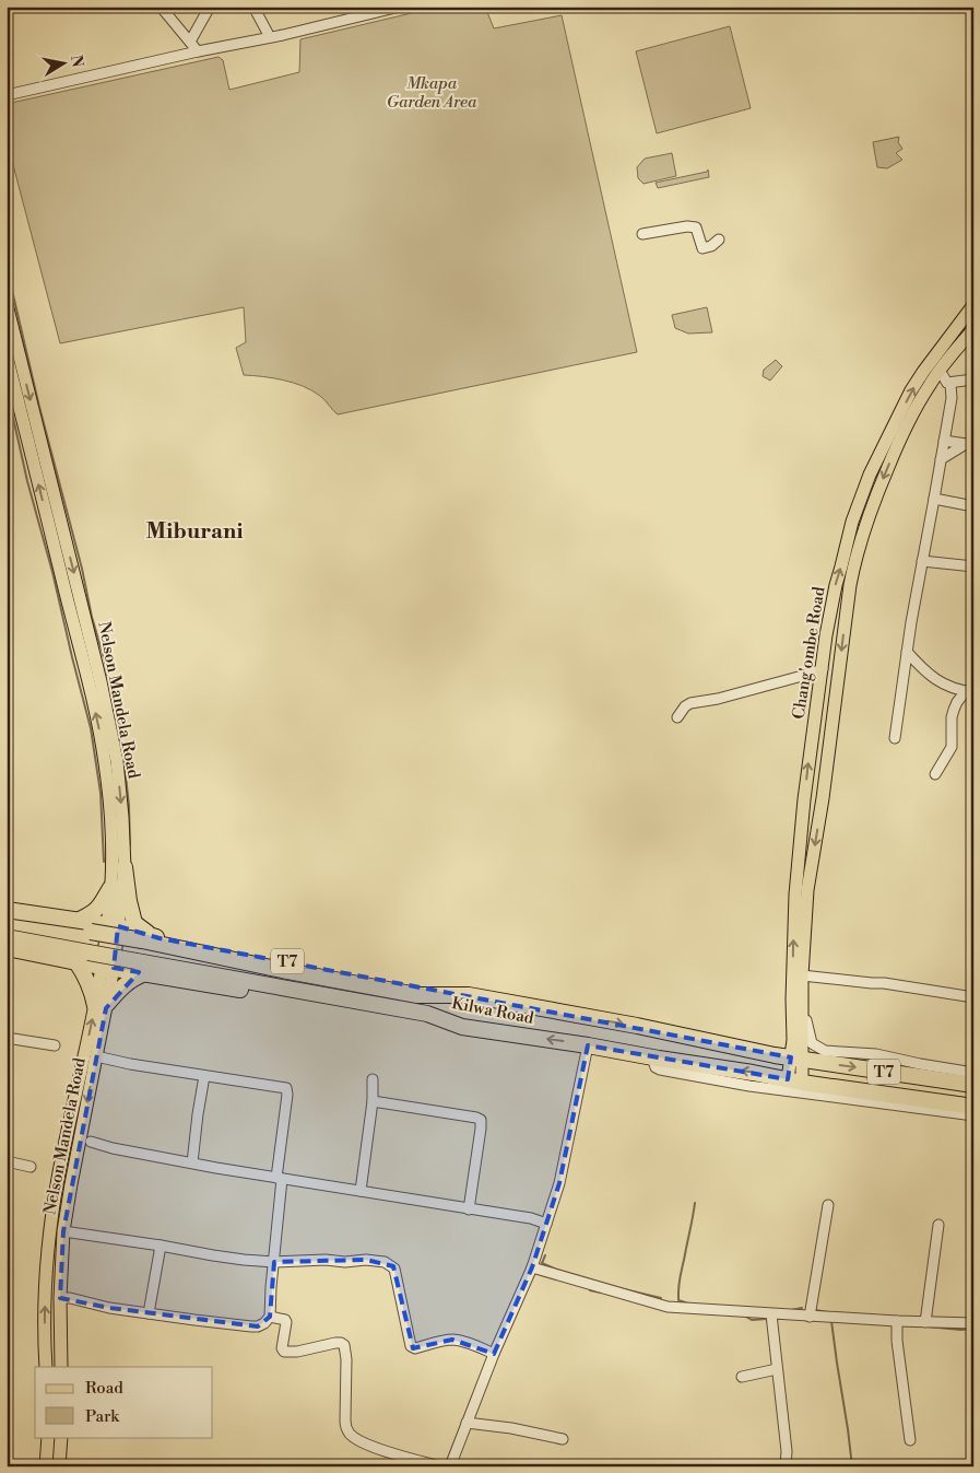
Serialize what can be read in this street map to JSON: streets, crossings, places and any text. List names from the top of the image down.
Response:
{
  "streets": {
    "highway": ["T7", "Kilwa Road"],
    "main road": ["Chang'ombe Road", "Nelson Mandela Road"]
  },
  "crossings": [
    ["Chang'ombe Road", "Kilwa Road"],
    ["Nelson Mandela Road", "T7"],
    ["T7", "Kilwa Road"]
  ],
  "districts": ["Miburani"],
  "parks": ["Mkapa Garden Area"],
  "legend": ["Road", "Park"],
  "north": "right"
}
